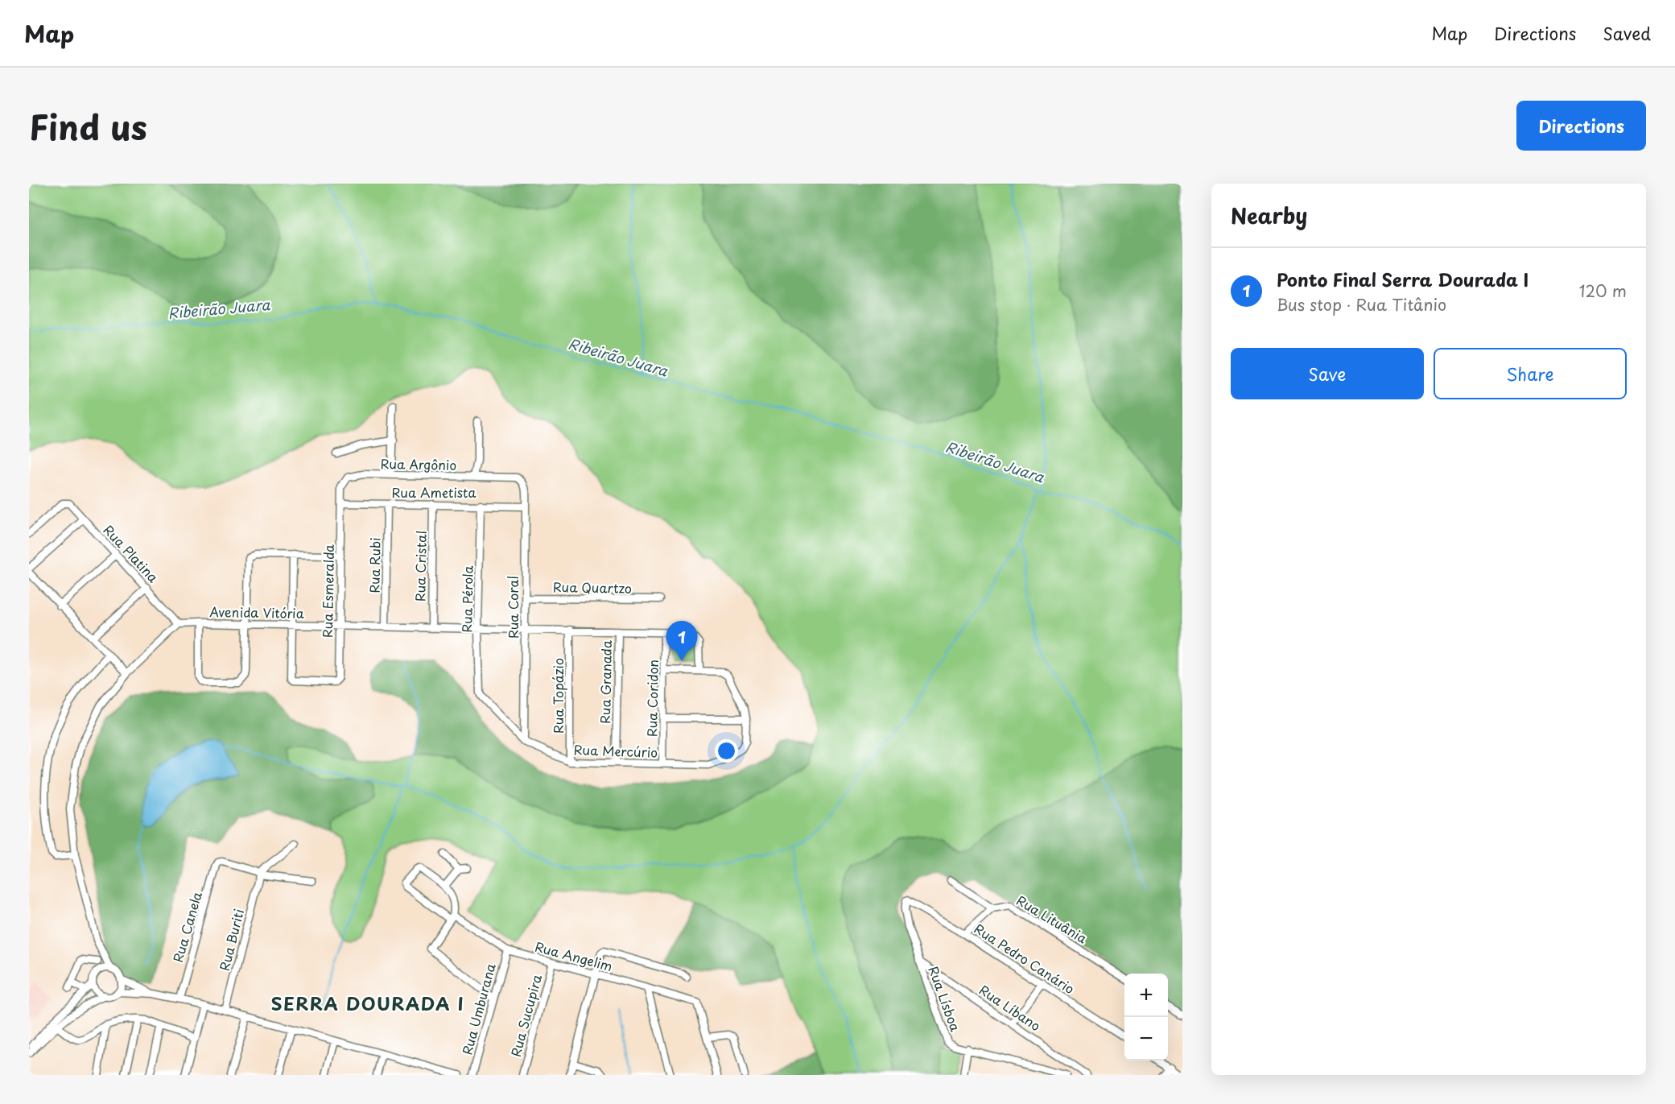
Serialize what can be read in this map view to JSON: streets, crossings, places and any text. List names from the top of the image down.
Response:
{
  "streets": {
    "street": [
      "Rua Argônio",
      "Rua Ametista",
      "Rua Platina",
      "Rua Rubi",
      "Rua Cristal",
      "Rua Quartzo",
      "Rua Esmeralda",
      "Rua Pérola",
      "Rua Coral",
      "Avenida Vitória",
      "Rua Granada",
      "Rua Topázio",
      "Rua Coridon",
      "Rua Mercúrio",
      "Rua Lituânia",
      "Rua Canela",
      "Rua Buriti",
      "Rua Angelim",
      "Rua Pedro Canário",
      "Rua Lísboa",
      "Rua Líbano",
      "Rua Umburana",
      "Rua Sucupira"
    ]
  },
  "crossings": [
    ["Rua Argônio", "Rua Ametista"],
    ["Rua Argônio", "Rua Esmeralda"],
    ["Rua Argônio", "Rua Coral"],
    ["Rua Ametista", "Rua Rubi"],
    ["Rua Ametista", "Rua Cristal"],
    ["Rua Ametista", "Rua Esmeralda"],
    ["Rua Ametista", "Rua Pérola"],
    ["Rua Ametista", "Rua Coral"],
    ["Rua Platina", "Avenida Vitória"],
    ["Rua Rubi", "Avenida Vitória"],
    ["Rua Cristal", "Avenida Vitória"],
    ["Rua Quartzo", "Rua Coral"],
    ["Rua Esmeralda", "Avenida Vitória"],
    ["Rua Pérola", "Avenida Vitória"],
    ["Rua Pérola", "Rua Mercúrio"],
    ["Rua Coral", "Avenida Vitória"],
    ["Rua Coral", "Rua Mercúrio"],
    ["Avenida Vitória", "Rua Granada"],
    ["Avenida Vitória", "Rua Topázio"],
    ["Avenida Vitória", "Rua Coridon"],
    ["Rua Granada", "Rua Mercúrio"],
    ["Rua Topázio", "Rua Mercúrio"],
    ["Rua Coridon", "Rua Mercúrio"],
    ["Rua Canela", "Rua Buriti"],
    ["Rua Angelim", "Rua Umburana"],
    ["Rua Angelim", "Rua Sucupira"],
    ["Rua Pedro Canário", "Rua Lísboa"],
    ["Rua Lísboa", "Rua Líbano"]
  ],
  "districts": ["SERRA DOURADA I"],
  "water": ["Ribeirão Juara"],
  "page": {
    "header": "Map",
    "nav": ["Map", "Directions", "Saved"],
    "title": "Find us",
    "buttons": [
      "Directions",
      ["Save", "Share"]
    ],
    "heading": "Nearby",
    "list": [
      {
        "mark": "1",
        "name": "Ponto Final Serra Dourada I",
        "note": "Bus stop · Rua Titânio",
        "value": "120 m"
      }
    ],
    "pins": "1",
    "map_buttons": ["+", "−"]
  }
}
